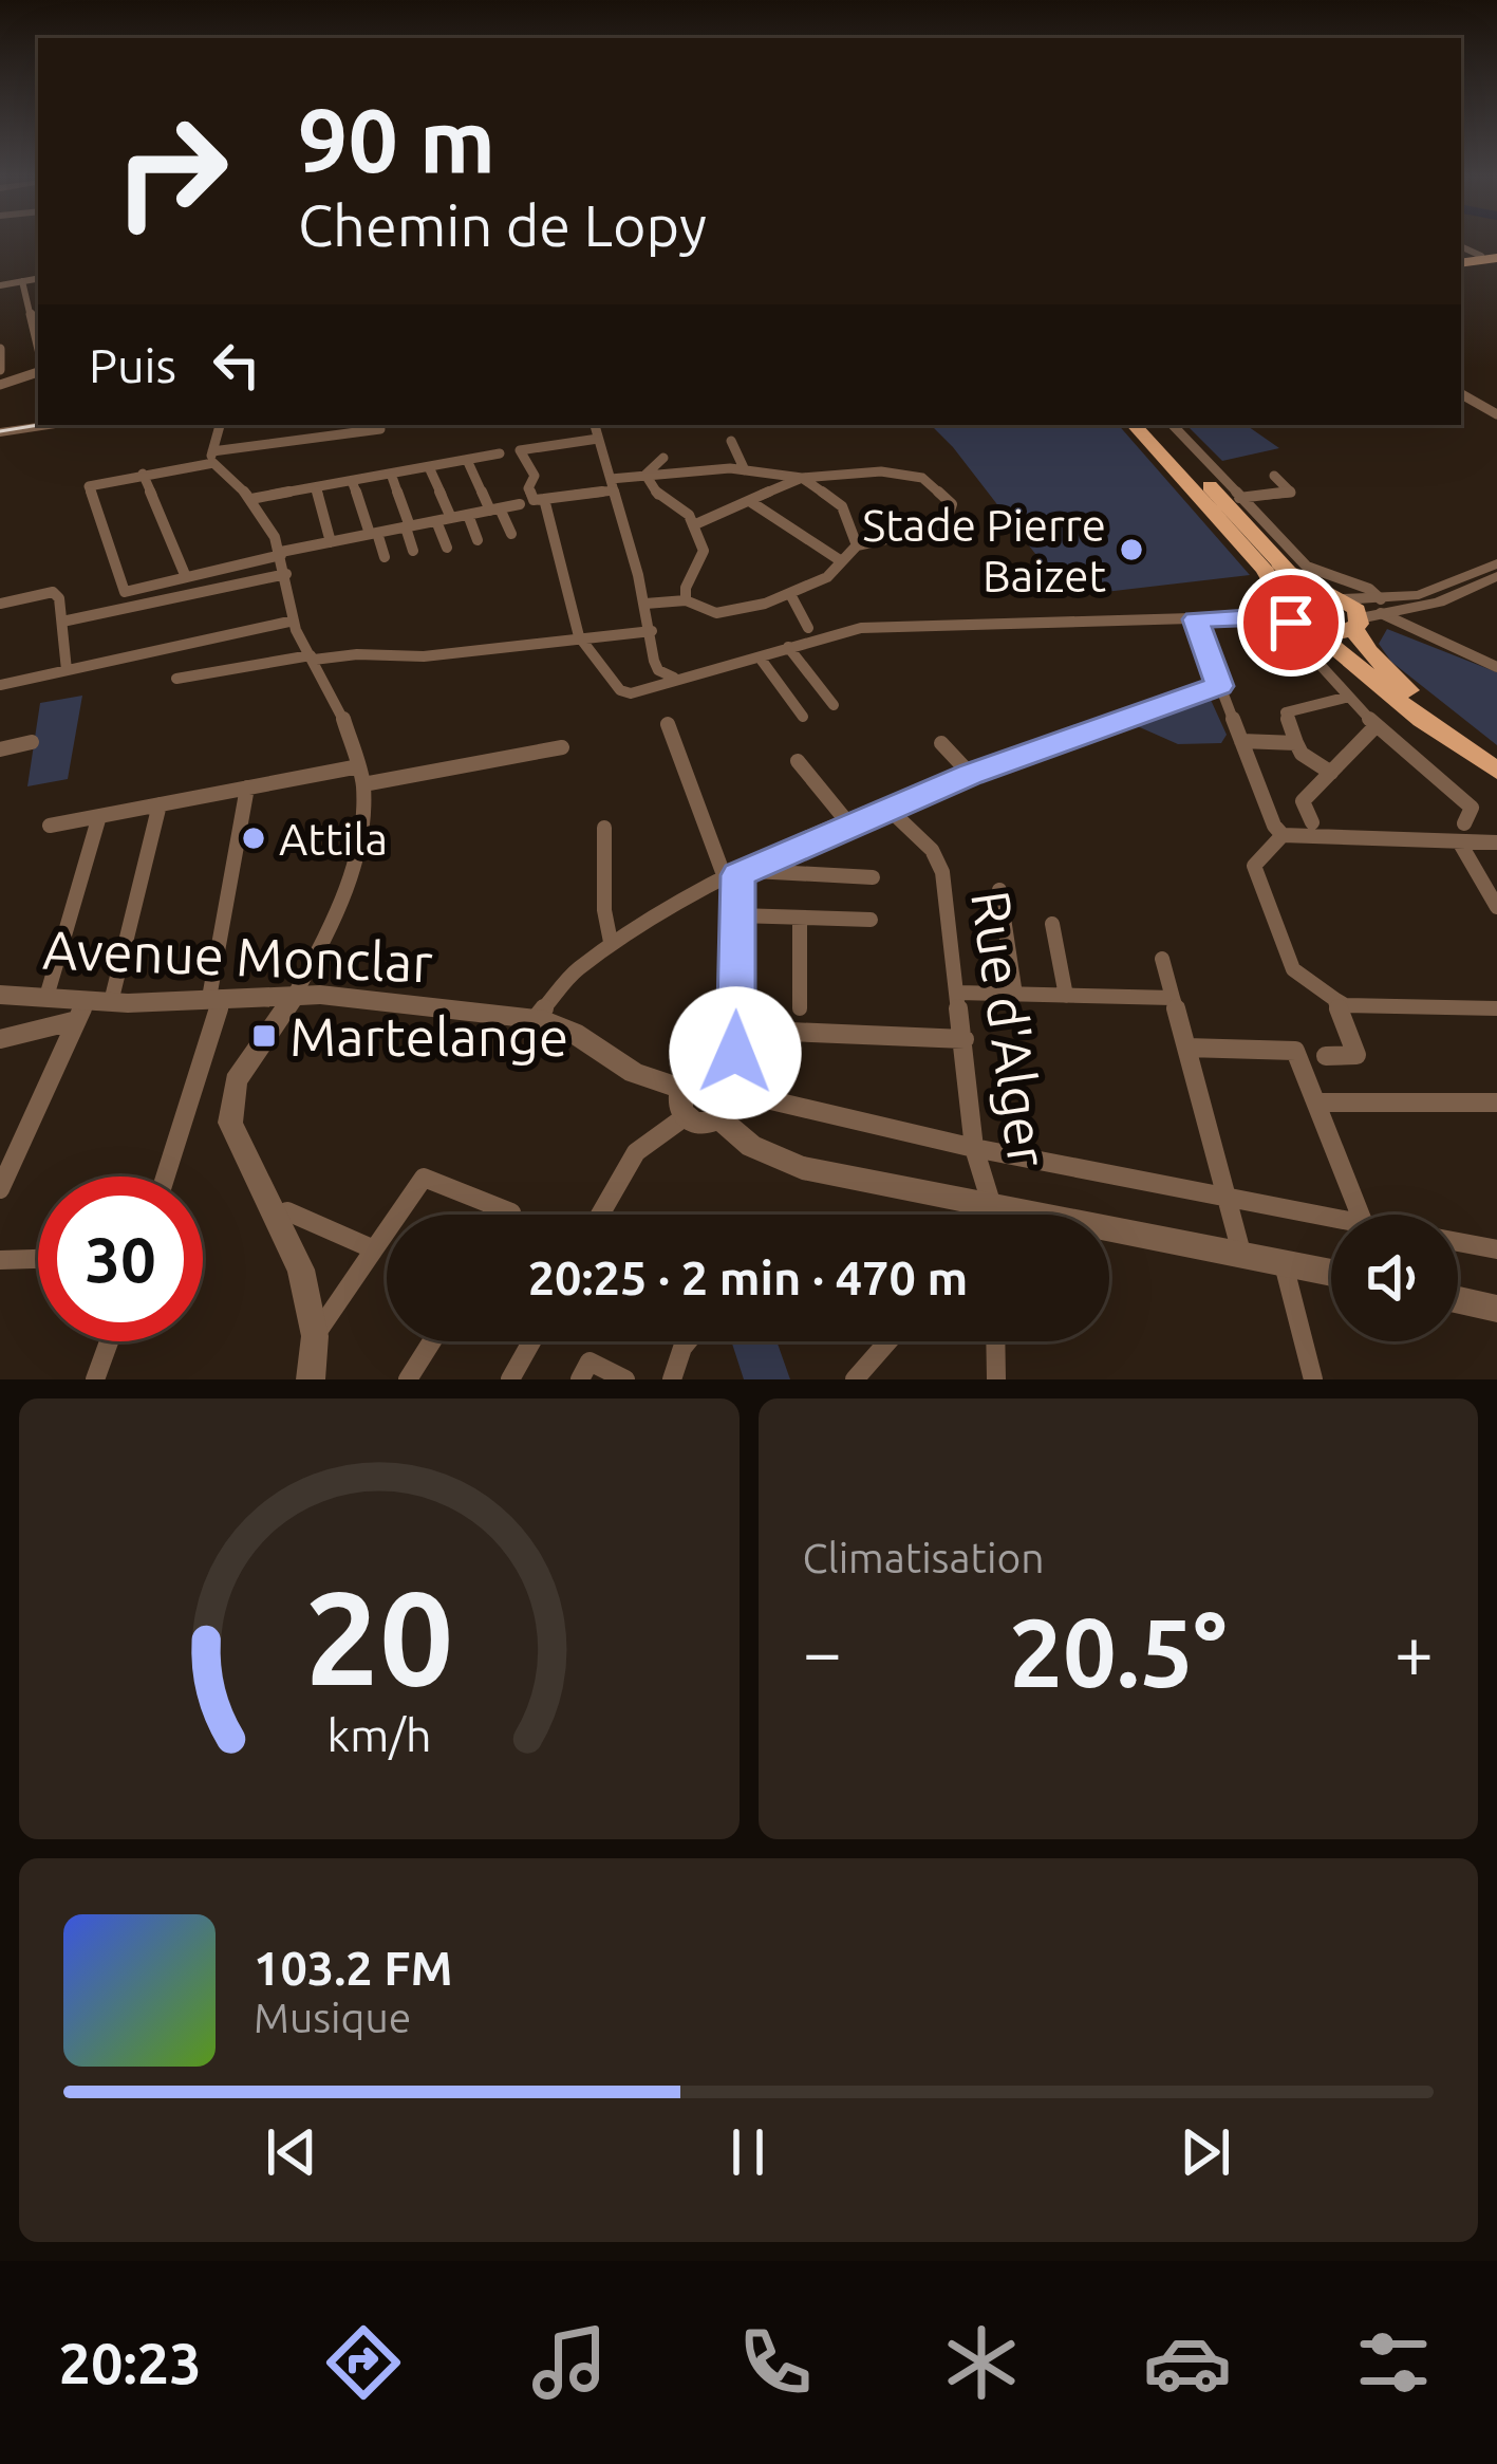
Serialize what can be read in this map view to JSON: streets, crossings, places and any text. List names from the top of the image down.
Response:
{
  "streets": {
    "street": ["Avenue Monclar", "Rue d'Alger"]
  },
  "places": {
    "other": ["Stade Pierre Baizet", "Attila"],
    "transit": ["Martelange"]
  },
  "page": {
    "turn": ["90 m", "Chemin de Lopy"],
    "then": "Puis",
    "limit": "30",
    "trip": "20:25 · 2 min · 470 m",
    "tile": "Climatisation",
    "heat": ["−", "20.5°", "+"],
    "song": ["103.2 FM", "Musique"],
    "tabs": "20:23",
    "gauge": ["20", "km/h"]
  }
}
